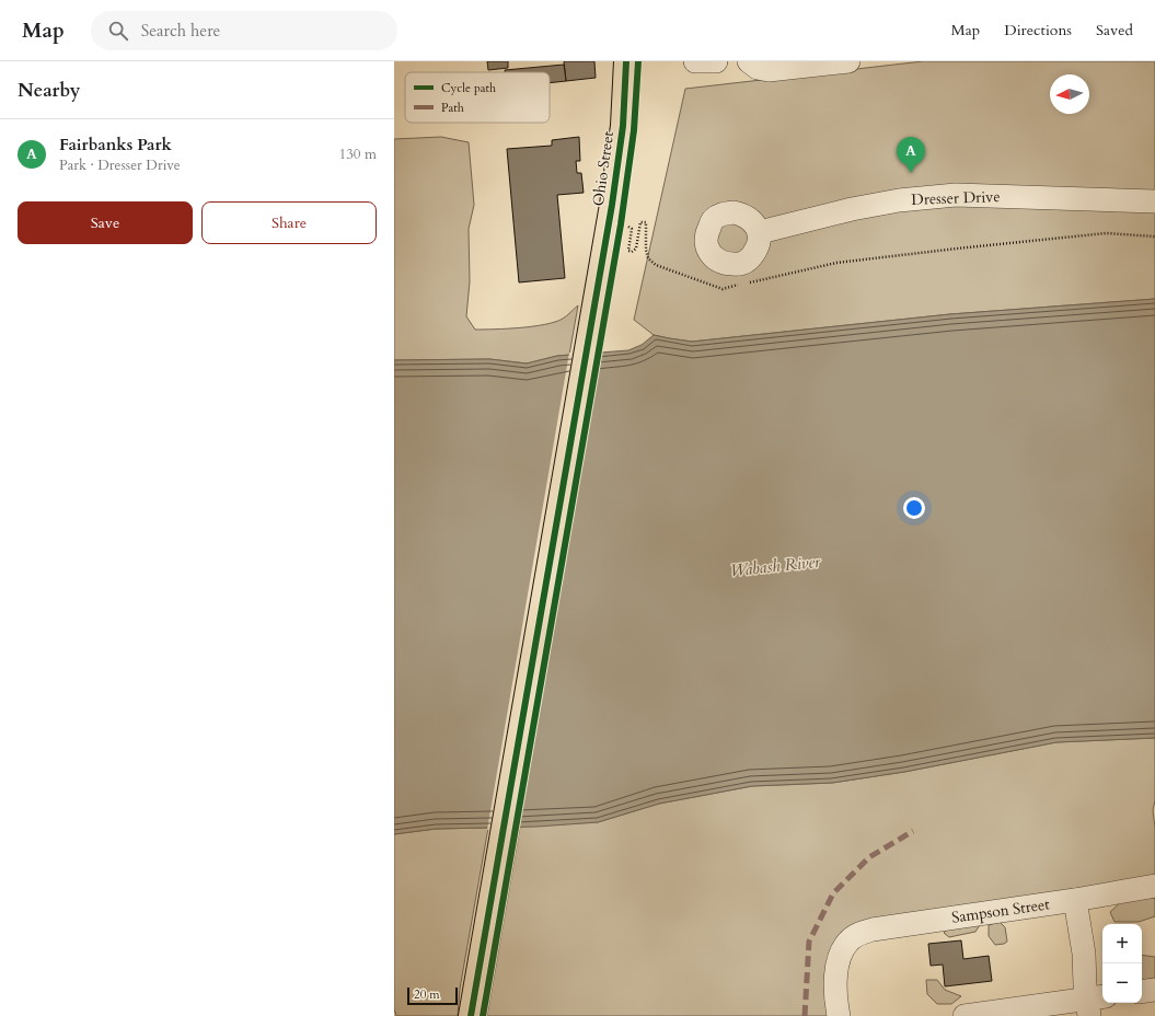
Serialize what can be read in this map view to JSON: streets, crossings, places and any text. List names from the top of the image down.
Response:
{
  "streets": {
    "main road": ["Ohio Street"],
    "street": ["Dresser Drive", "Sampson Street"]
  },
  "water": ["Wabash River"],
  "legend": ["Cycle path", "Path"],
  "scale_bar": "20 m",
  "north": "left",
  "page": {
    "header": "Map",
    "search": "Search here",
    "nav": ["Map", "Directions", "Saved"],
    "heading": "Nearby",
    "list": [
      {
        "mark": "A",
        "name": "Fairbanks Park",
        "note": "Park · Dresser Drive",
        "value": "130 m"
      }
    ],
    "pins": "A",
    "buttons": ["Save", "Share"],
    "map_buttons": ["+", "−"],
    "scale": "20 m"
  }
}
